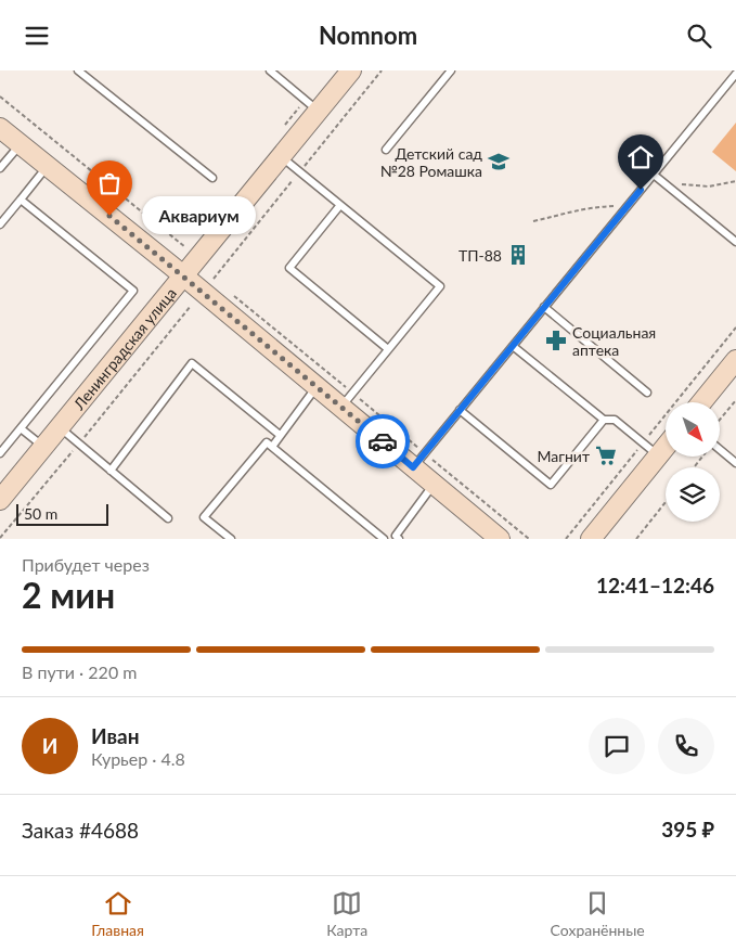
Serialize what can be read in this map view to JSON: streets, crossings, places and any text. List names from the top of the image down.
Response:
{
  "streets": {
    "main road": ["Ленинградская улица"]
  },
  "places": {
    "school or university": ["Детский сад №28 Ромашка"],
    "other": ["Аквариум"],
    "building": ["ТП-88"],
    "pharmacy": ["Социальная аптека"],
    "supermarket": ["Магнит"]
  },
  "scale_bar": "50 m",
  "north": "bottom right",
  "page": {
    "header": "Nomnom",
    "bubble": "Аквариум",
    "scale": "50 m",
    "heading": ["2 мин", "Прибудет через", "12:41–12:46"],
    "panel": [
      "Иван",
      "Курьер · 4.8",
      "Заказ #4688",
      "395 ₽"
    ],
    "bar": "В пути · 220 m",
    "round": "И",
    "tabs": ["Главная", "Карта", "Сохранённые"]
  }
}
